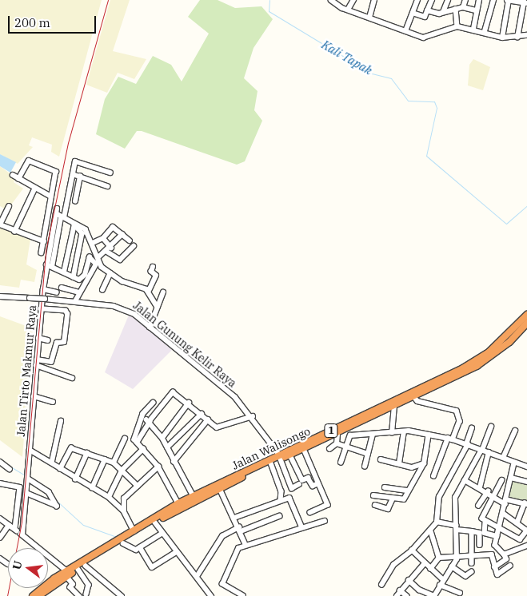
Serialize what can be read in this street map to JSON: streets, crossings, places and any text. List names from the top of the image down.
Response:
{
  "streets": {
    "highway": ["1", "Jalan Walisongo"],
    "street": ["Jalan Gunung Kelir Raya", "Jalan Tirto Makmur Raya"]
  },
  "crossings": [
    ["Jalan Gunung Kelir Raya", "Jalan Walisongo"],
    ["1", "Jalan Walisongo"]
  ],
  "water": ["Kali Tapak"],
  "scale_bar": "200 m",
  "north": "left"
}
